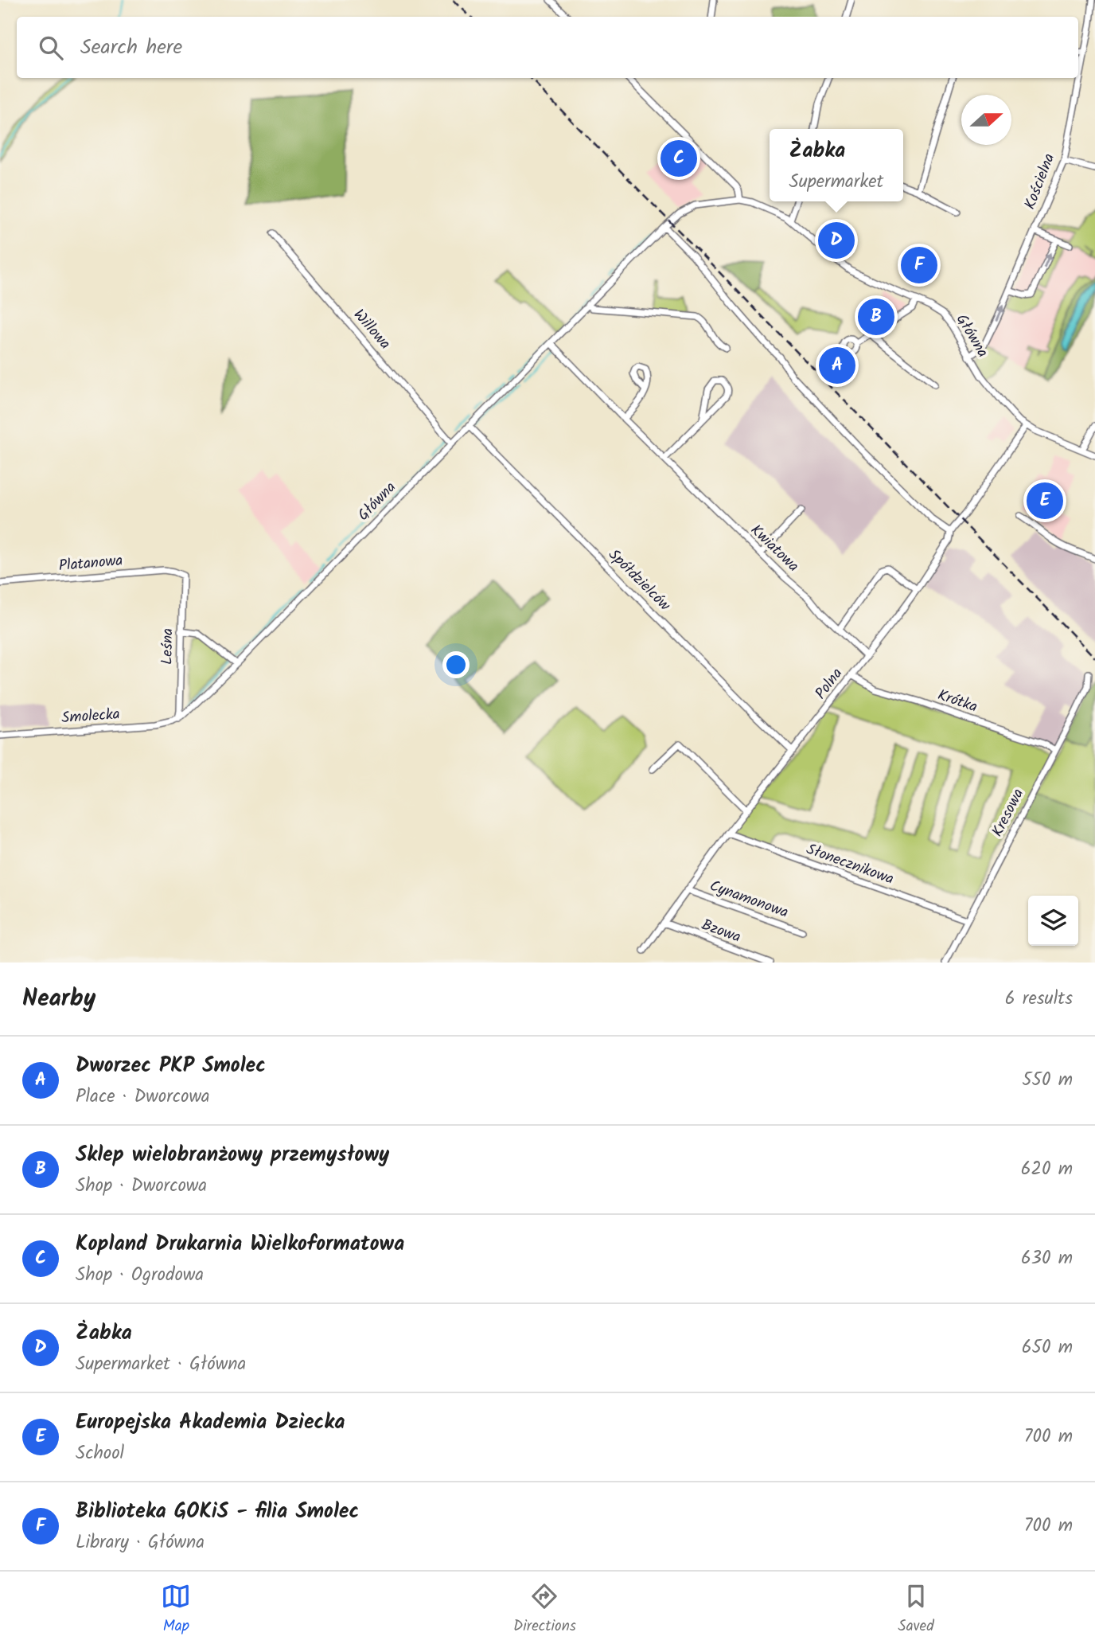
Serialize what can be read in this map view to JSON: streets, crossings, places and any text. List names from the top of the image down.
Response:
{
  "streets": {
    "street": [
      "Kościelna",
      "Willowa",
      "Główna",
      "Kwiatowa",
      "Platanowa",
      "Spółdzielców",
      "Leśna",
      "Polna",
      "Krótka",
      "Smolecka",
      "Kresowa",
      "Słonecznikowa",
      "Cynamonowa",
      "Bzowa"
    ]
  },
  "crossings": [
    ["Kościelna", "Główna"],
    ["Willowa", "Główna"],
    ["Główna", "Kwiatowa"],
    ["Główna", "Spółdzielców"],
    ["Główna", "Leśna"],
    ["Główna", "Polna"],
    ["Główna", "Smolecka"],
    ["Kwiatowa", "Polna"],
    ["Platanowa", "Leśna"],
    ["Spółdzielców", "Polna"],
    ["Leśna", "Smolecka"],
    ["Polna", "Krótka"],
    ["Polna", "Słonecznikowa"],
    ["Polna", "Cynamonowa"],
    ["Polna", "Bzowa"],
    ["Krótka", "Kresowa"]
  ],
  "north": "right",
  "page": {
    "search": "Search here",
    "popup": ["Żabka", "Supermarket"],
    "pins": [
      "C",
      "D",
      "F",
      "B",
      "A",
      "E"
    ],
    "heading": ["Nearby", "6 results"],
    "list": [
      {
        "mark": "A",
        "name": "Dworzec PKP Smolec",
        "note": "Place · Dworcowa",
        "value": "550 m"
      },
      {
        "mark": "B",
        "name": "Sklep wielobranżowy przemysłowy",
        "note": "Shop · Dworcowa",
        "value": "620 m"
      },
      {
        "mark": "C",
        "name": "Kopland Drukarnia Wielkoformatowa",
        "note": "Shop · Ogrodowa",
        "value": "630 m"
      },
      {
        "mark": "D",
        "name": "Żabka",
        "note": "Supermarket · Główna",
        "value": "650 m"
      },
      {
        "mark": "E",
        "name": "Europejska Akademia Dziecka",
        "note": "School",
        "value": "700 m"
      },
      {
        "mark": "F",
        "name": "Biblioteka GOKiS - filia Smolec",
        "note": "Library · Główna",
        "value": "700 m"
      }
    ],
    "nav": ["Map", "Directions", "Saved"]
  }
}
